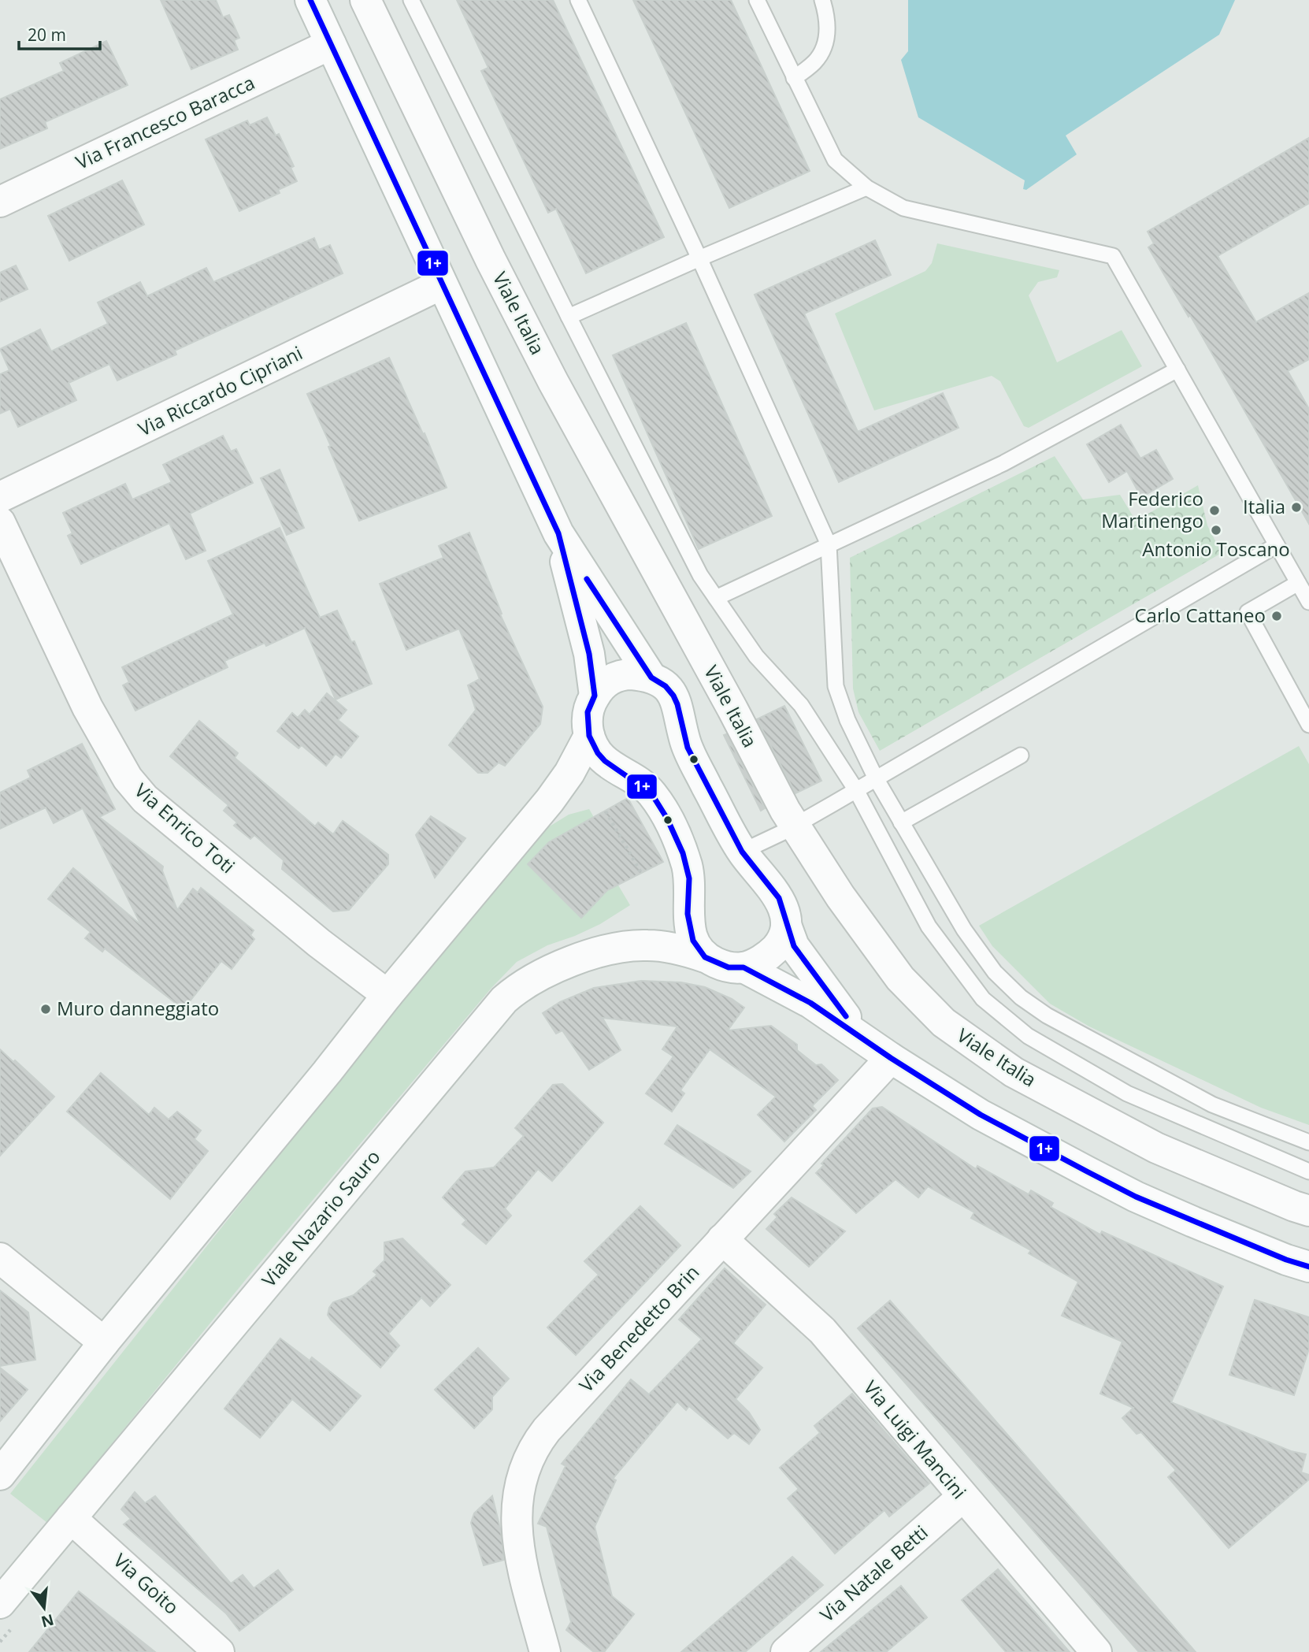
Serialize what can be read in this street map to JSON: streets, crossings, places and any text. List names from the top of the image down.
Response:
{
  "streets": {
    "street": [
      "Via Francesco Baracca",
      "Viale Italia",
      "Via Riccardo Cipriani",
      "Via Enrico Toti",
      "Viale Nazario Sauro",
      "Via Benedetto Brin",
      "Via Luigi Mancini",
      "Via Natale Betti",
      "Via Goito"
    ]
  },
  "crossings": [
    ["Viale Nazario Sauro", "Via Goito"],
    ["Via Benedetto Brin", "Via Luigi Mancini"],
    ["Via Luigi Mancini", "Via Natale Betti"]
  ],
  "places": [
    "Italia",
    "Federico Martinengo",
    "Antonio Toscano",
    "Carlo Cattaneo",
    "Muro danneggiato"
  ],
  "lines": ["transit line 1+"],
  "scale_bar": "20 m",
  "north": "bottom"
}
